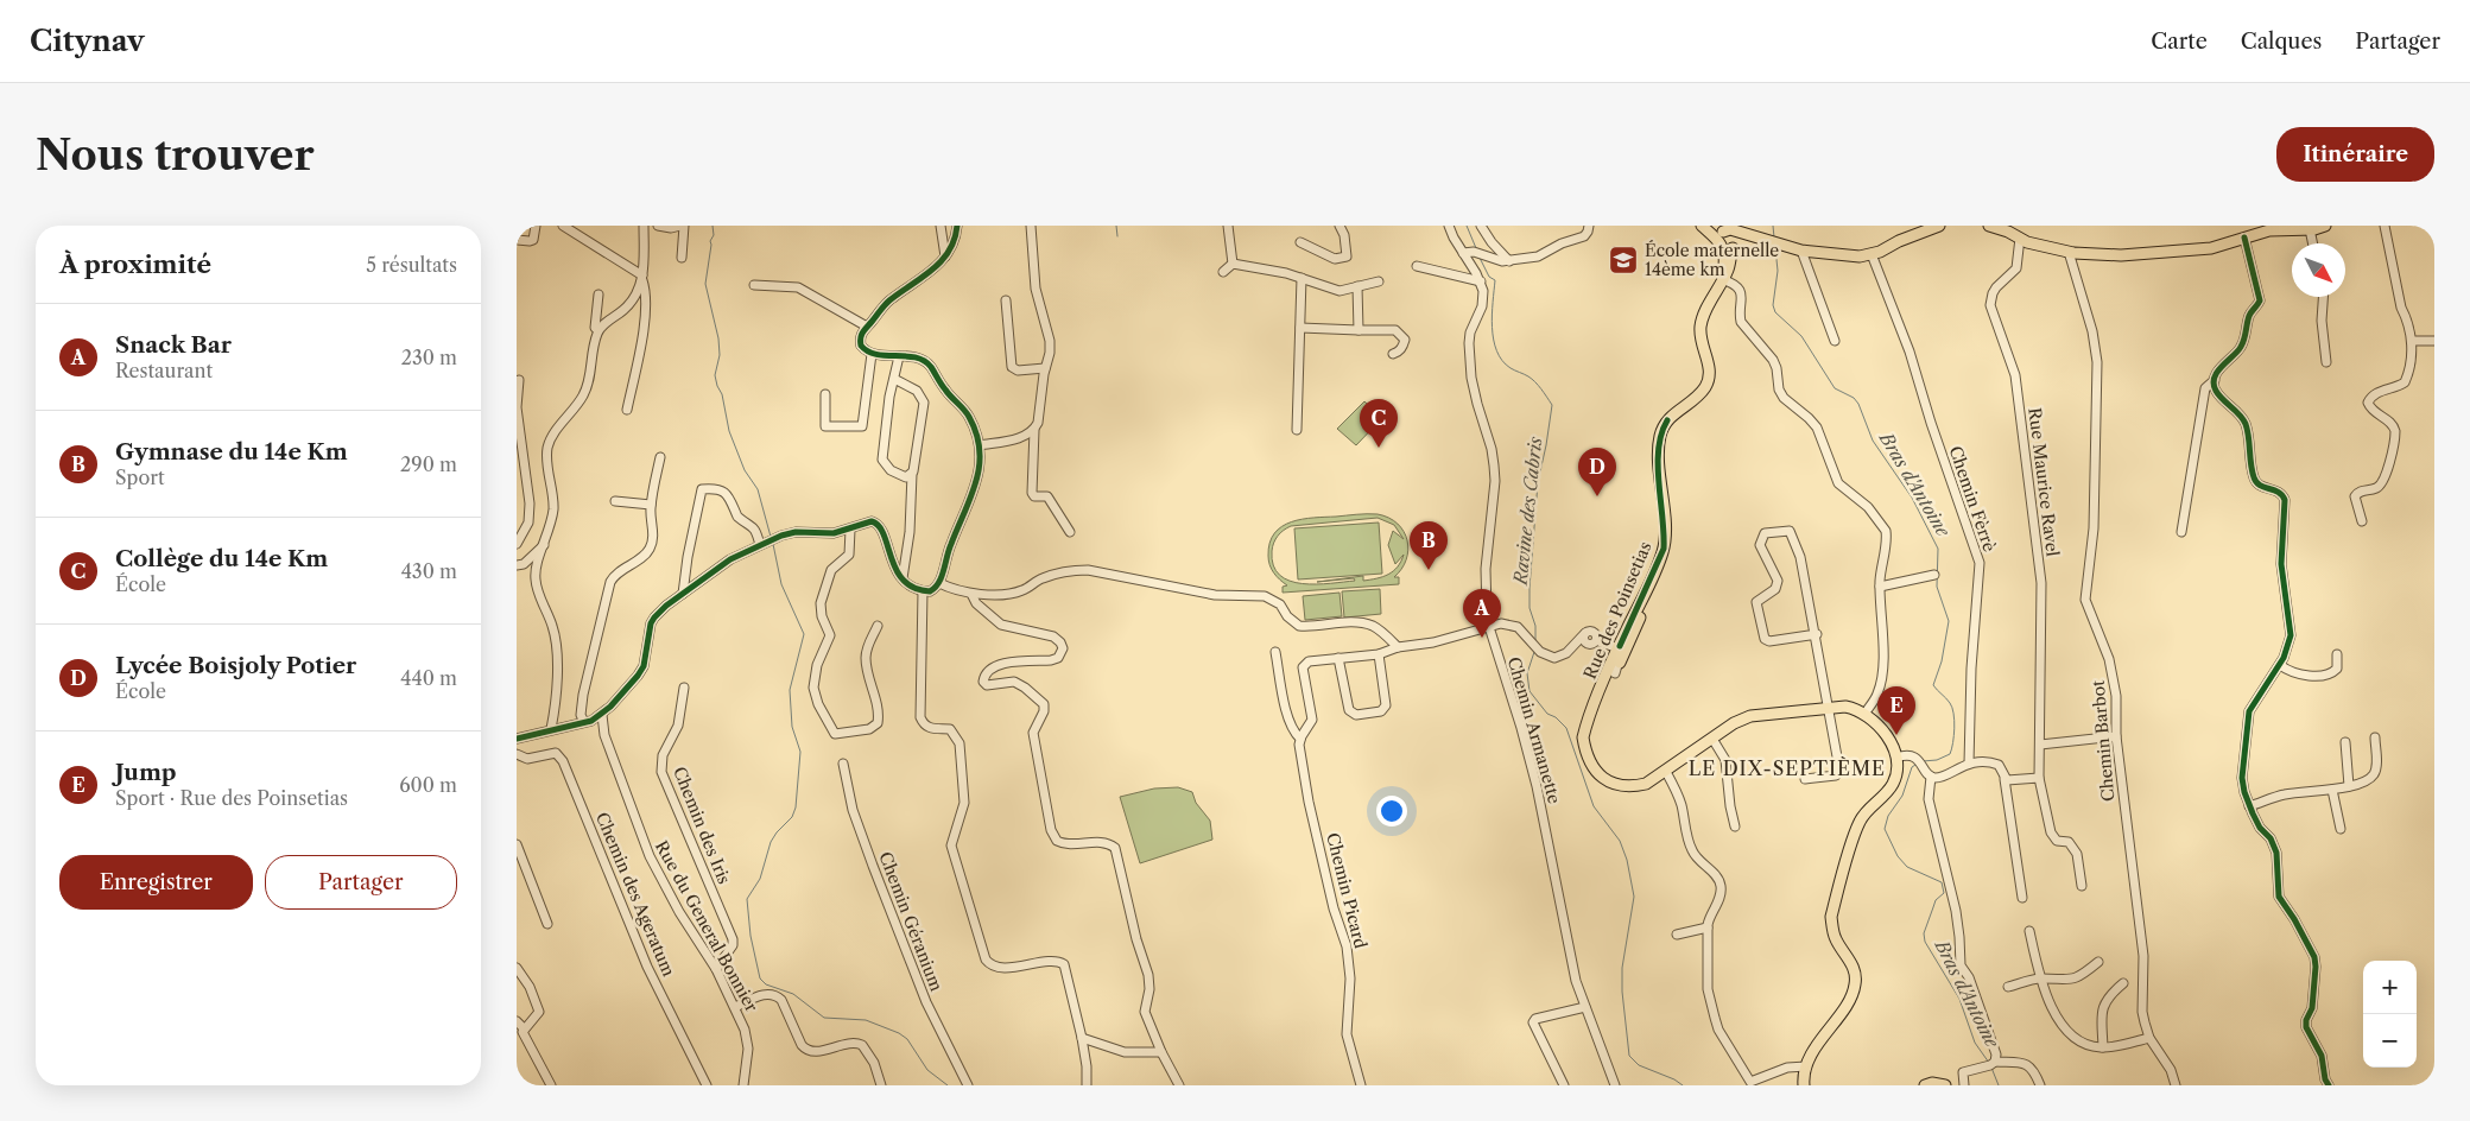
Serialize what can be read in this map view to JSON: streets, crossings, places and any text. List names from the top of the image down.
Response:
{
  "streets": {
    "main road": ["Rue des Poinsetias"],
    "street": [
      "Rue Maurice Ravel",
      "Chemin Fèrrè",
      "Chemin Armanette",
      "Chemin Barbot",
      "Chemin des Iris",
      "Chemin Picard",
      "Chemin des Ageratum",
      "Chemin Géranium",
      "Rue du General Bonnier"
    ]
  },
  "crossings": [
    ["Chemin des Iris", "Rue du General Bonnier"]
  ],
  "districts": ["LE DIX-SEPTIÈME"],
  "water": ["Bras d'Antoine", "Ravine des Cabris"],
  "places": {
    "school or university": ["École maternelle 14ème km"]
  },
  "north": "bottom right",
  "page": {
    "header": "Citynav",
    "nav": ["Carte", "Calques", "Partager"],
    "buttons": [
      "Itinéraire",
      ["Enregistrer", "Partager"]
    ],
    "title": "Nous trouver",
    "heading": ["À proximité", "5 résultats"],
    "list": [
      {
        "mark": "A",
        "name": "Snack Bar",
        "note": "Restaurant",
        "value": "230 m"
      },
      {
        "mark": "B",
        "name": "Gymnase du 14e Km",
        "note": "Sport",
        "value": "290 m"
      },
      {
        "mark": "C",
        "name": "Collège du 14e Km",
        "note": "École",
        "value": "430 m"
      },
      {
        "mark": "D",
        "name": "Lycée Boisjoly Potier",
        "note": "École",
        "value": "440 m"
      },
      {
        "mark": "E",
        "name": "Jump",
        "note": "Sport · Rue des Poinsetias",
        "value": "600 m"
      }
    ],
    "pins": [
      "C",
      "D",
      "B",
      "A",
      "E"
    ],
    "map_buttons": ["+", "−"]
  }
}
